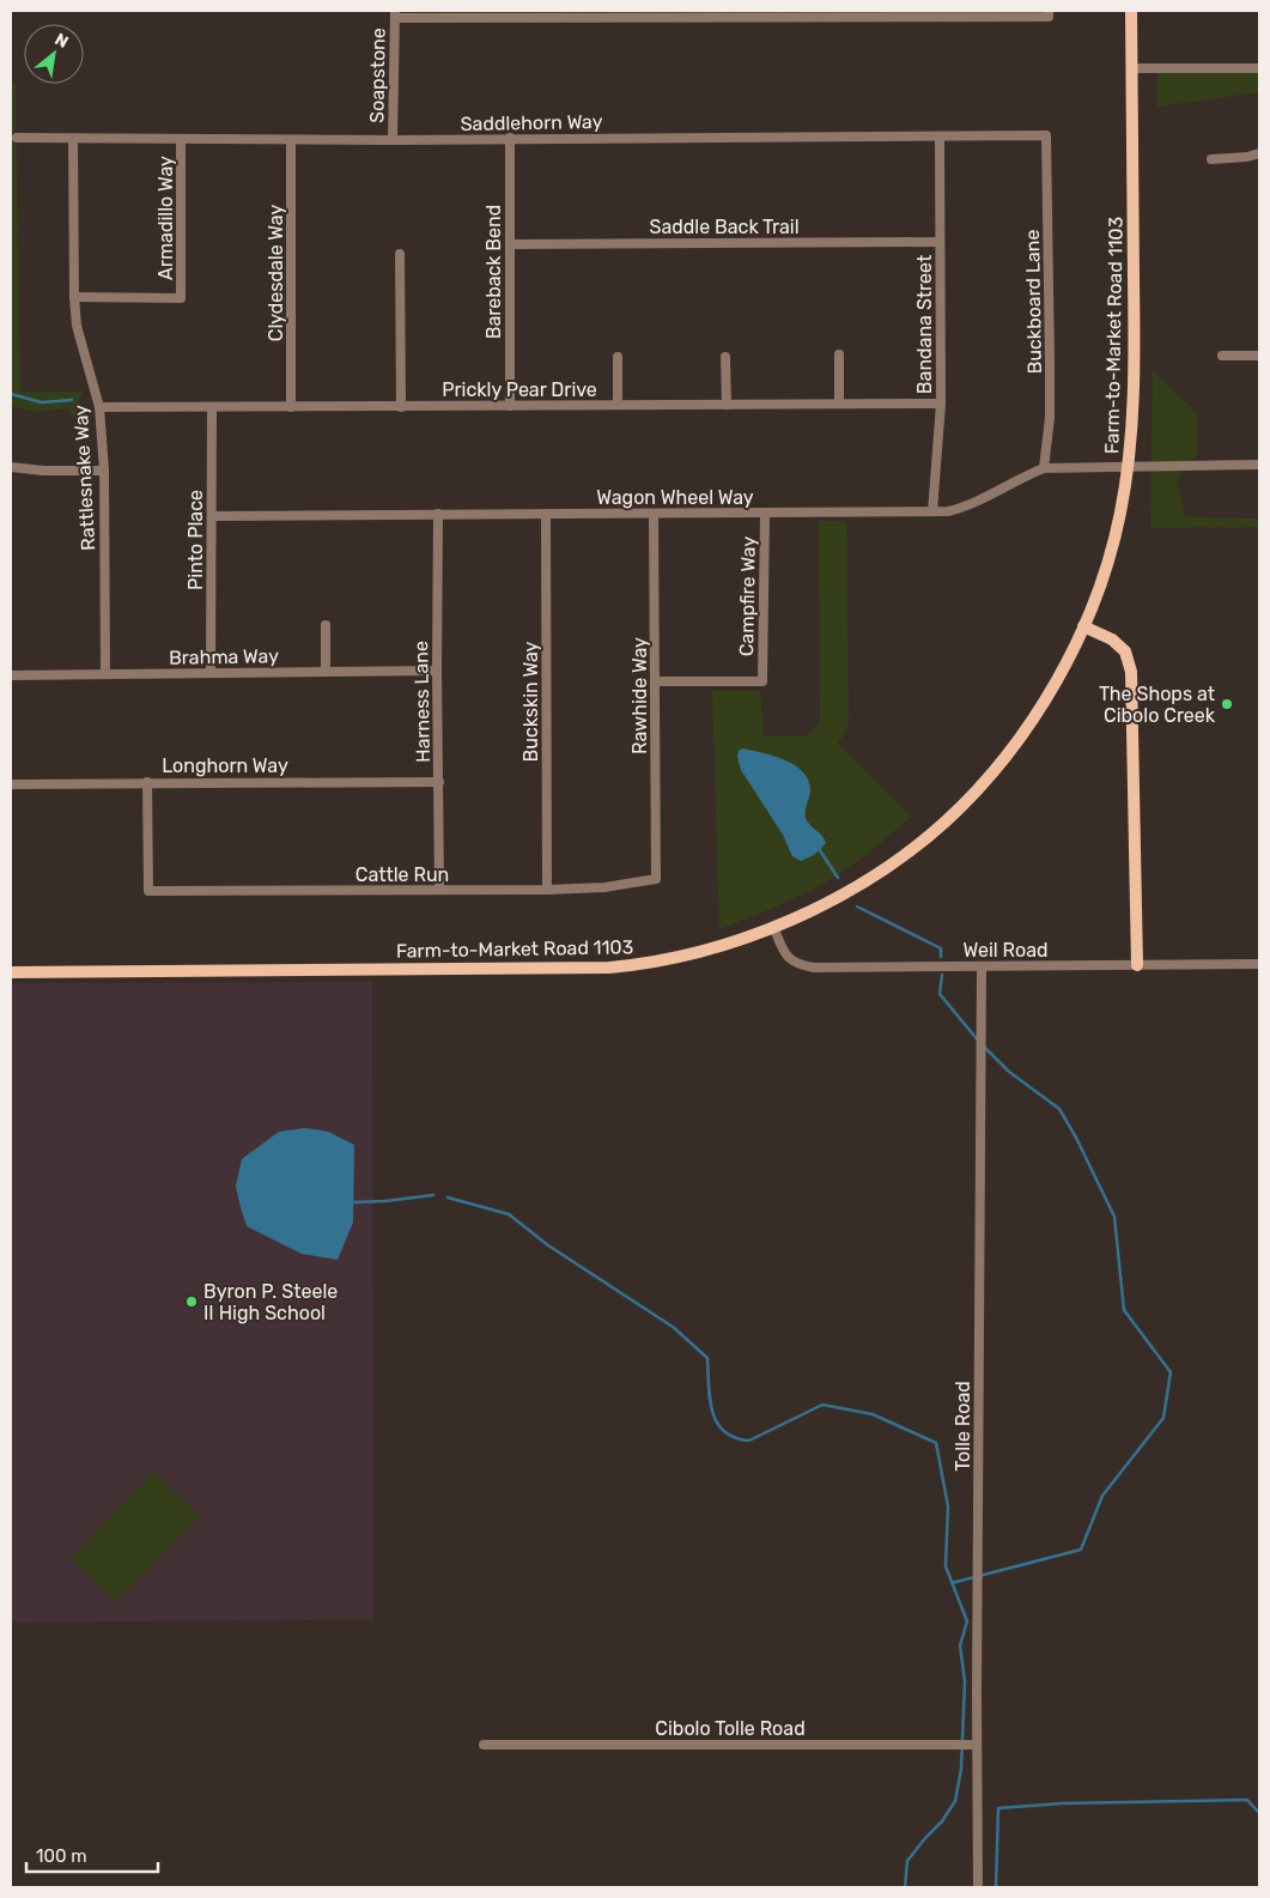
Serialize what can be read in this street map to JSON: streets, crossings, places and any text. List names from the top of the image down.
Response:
{
  "streets": {
    "main road": ["Farm-to-Market Road 1103"],
    "street": [
      "Soapstone",
      "Saddlehorn Way",
      "Armadillo Way",
      "Saddle Back Trail",
      "Bareback Bend",
      "Clydesdale Way",
      "Buckboard Lane",
      "Bandana Street",
      "Prickly Pear Drive",
      "Rattlesnake Way",
      "Wagon Wheel Way",
      "Pinto Place",
      "Campfire Way",
      "Brahma Way",
      "Rawhide Way",
      "Harness Lane",
      "Buckskin Way",
      "Longhorn Way",
      "Cattle Run",
      "Weil Road",
      "Tolle Road",
      "Cibolo Tolle Road"
    ]
  },
  "crossings": [
    ["Soapstone", "Saddlehorn Way"],
    ["Saddlehorn Way", "Armadillo Way"],
    ["Saddlehorn Way", "Bareback Bend"],
    ["Saddlehorn Way", "Clydesdale Way"],
    ["Saddlehorn Way", "Buckboard Lane"],
    ["Saddlehorn Way", "Bandana Street"],
    ["Saddlehorn Way", "Rattlesnake Way"],
    ["Armadillo Way", "Rattlesnake Way"],
    ["Saddle Back Trail", "Bareback Bend"],
    ["Saddle Back Trail", "Bandana Street"],
    ["Bareback Bend", "Prickly Pear Drive"],
    ["Clydesdale Way", "Prickly Pear Drive"],
    ["Buckboard Lane", "Wagon Wheel Way"],
    ["Bandana Street", "Prickly Pear Drive"],
    ["Bandana Street", "Wagon Wheel Way"],
    ["Farm-to-Market Road 1103", "Wagon Wheel Way"],
    ["Farm-to-Market Road 1103", "Weil Road"],
    ["Prickly Pear Drive", "Rattlesnake Way"],
    ["Prickly Pear Drive", "Pinto Place"],
    ["Rattlesnake Way", "Brahma Way"],
    ["Wagon Wheel Way", "Pinto Place"],
    ["Wagon Wheel Way", "Campfire Way"],
    ["Wagon Wheel Way", "Rawhide Way"],
    ["Wagon Wheel Way", "Harness Lane"],
    ["Wagon Wheel Way", "Buckskin Way"],
    ["Pinto Place", "Brahma Way"],
    ["Campfire Way", "Rawhide Way"],
    ["Brahma Way", "Harness Lane"],
    ["Rawhide Way", "Cattle Run"],
    ["Harness Lane", "Longhorn Way"],
    ["Harness Lane", "Cattle Run"],
    ["Buckskin Way", "Cattle Run"],
    ["Longhorn Way", "Cattle Run"],
    ["Weil Road", "Tolle Road"],
    ["Tolle Road", "Cibolo Tolle Road"]
  ],
  "places": ["The Shops at Cibolo Creek", "Byron P. Steele II High School"],
  "scale_bar": "100 m",
  "north": "top right"
}
